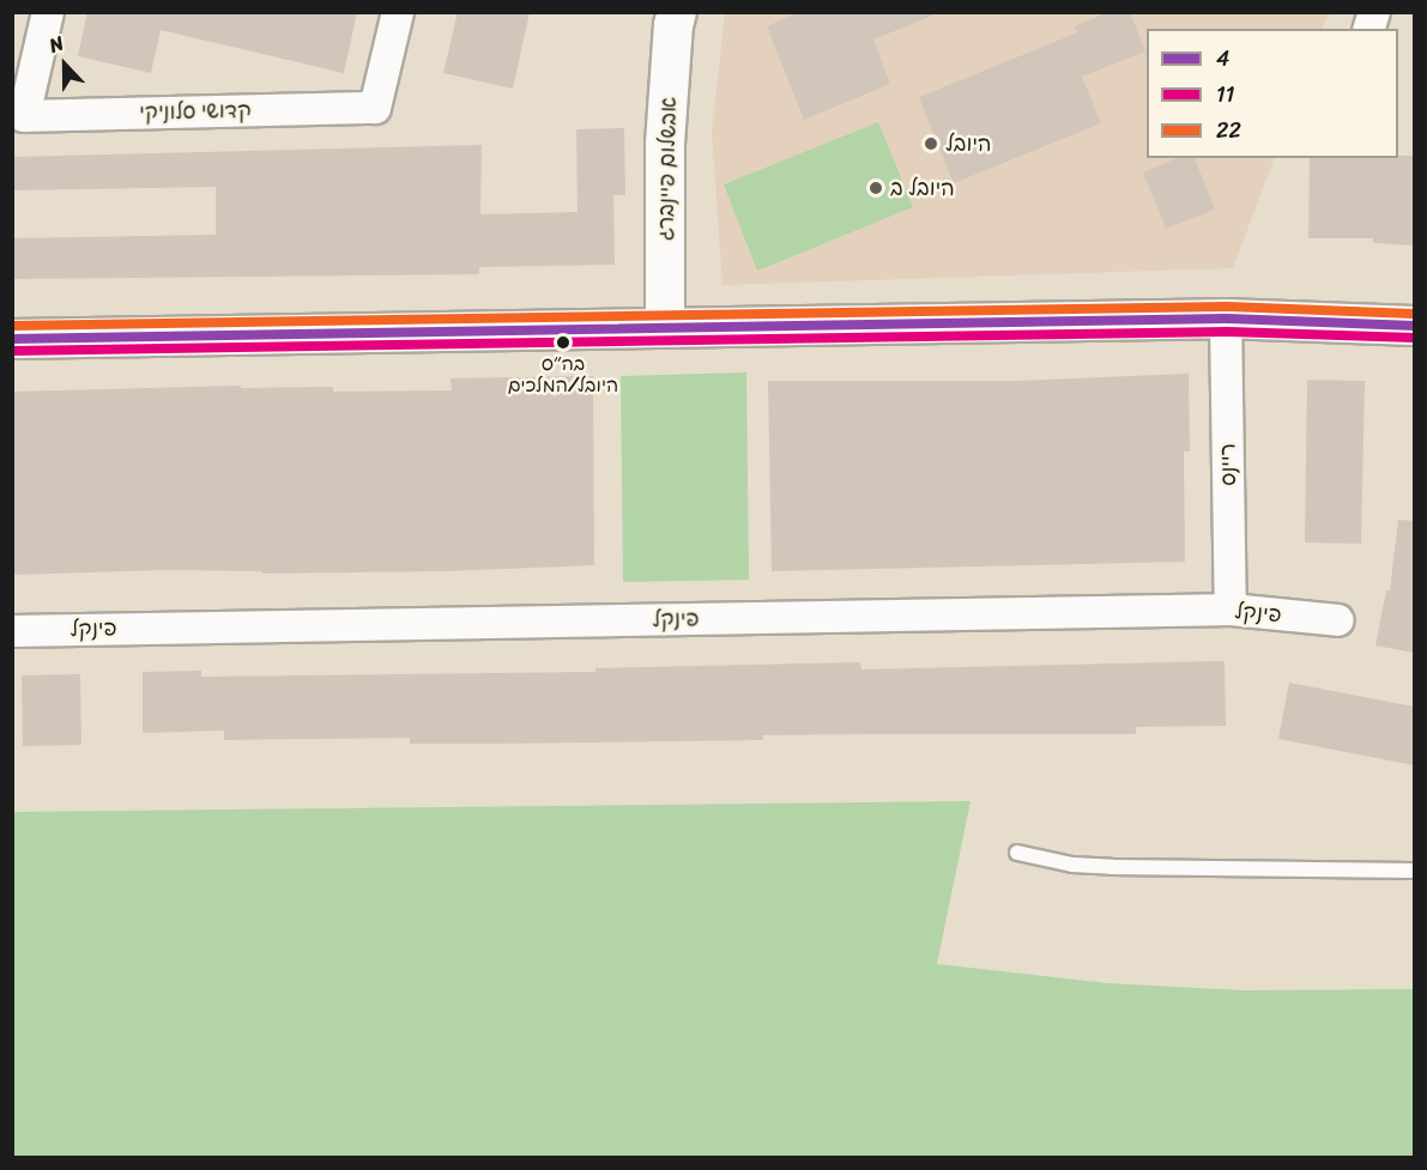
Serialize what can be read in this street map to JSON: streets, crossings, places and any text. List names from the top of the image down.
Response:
{
  "streets": {
    "street": [
      "קדושי סלוניקי",
      "אבשלום פיינברג",
      "ריינס",
      "פינקל"
    ]
  },
  "crossings": [
    ["ריינס", "פינקל"]
  ],
  "places": ["היובל", "היובל ב", "בה״ס היובל/המלכים"],
  "lines": ["transit line 22", "transit line 4", "transit line 11"],
  "legend": ["4", "11", "22"],
  "north": "top"
}
